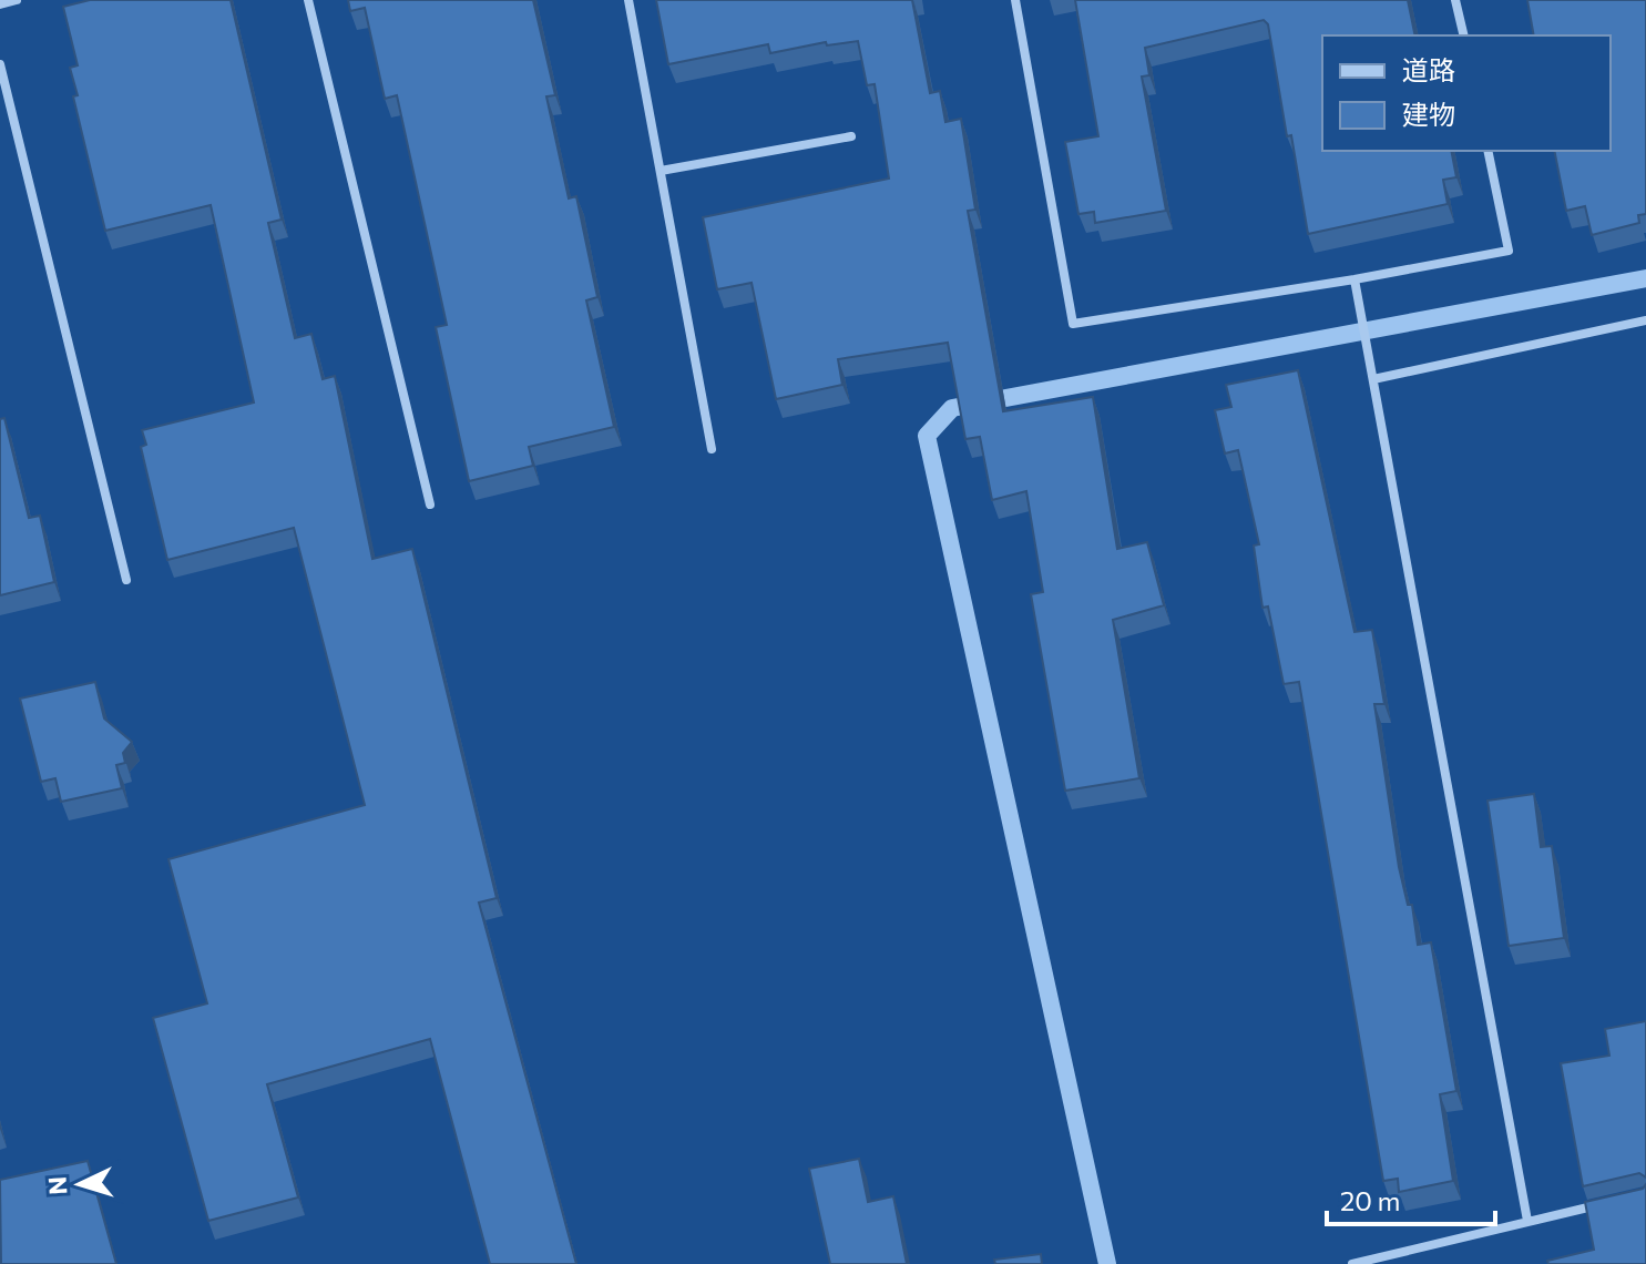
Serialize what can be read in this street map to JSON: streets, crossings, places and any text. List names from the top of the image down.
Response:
{
  "legend": ["道路", "建物"],
  "scale_bar": "20 m",
  "north": "left"
}
